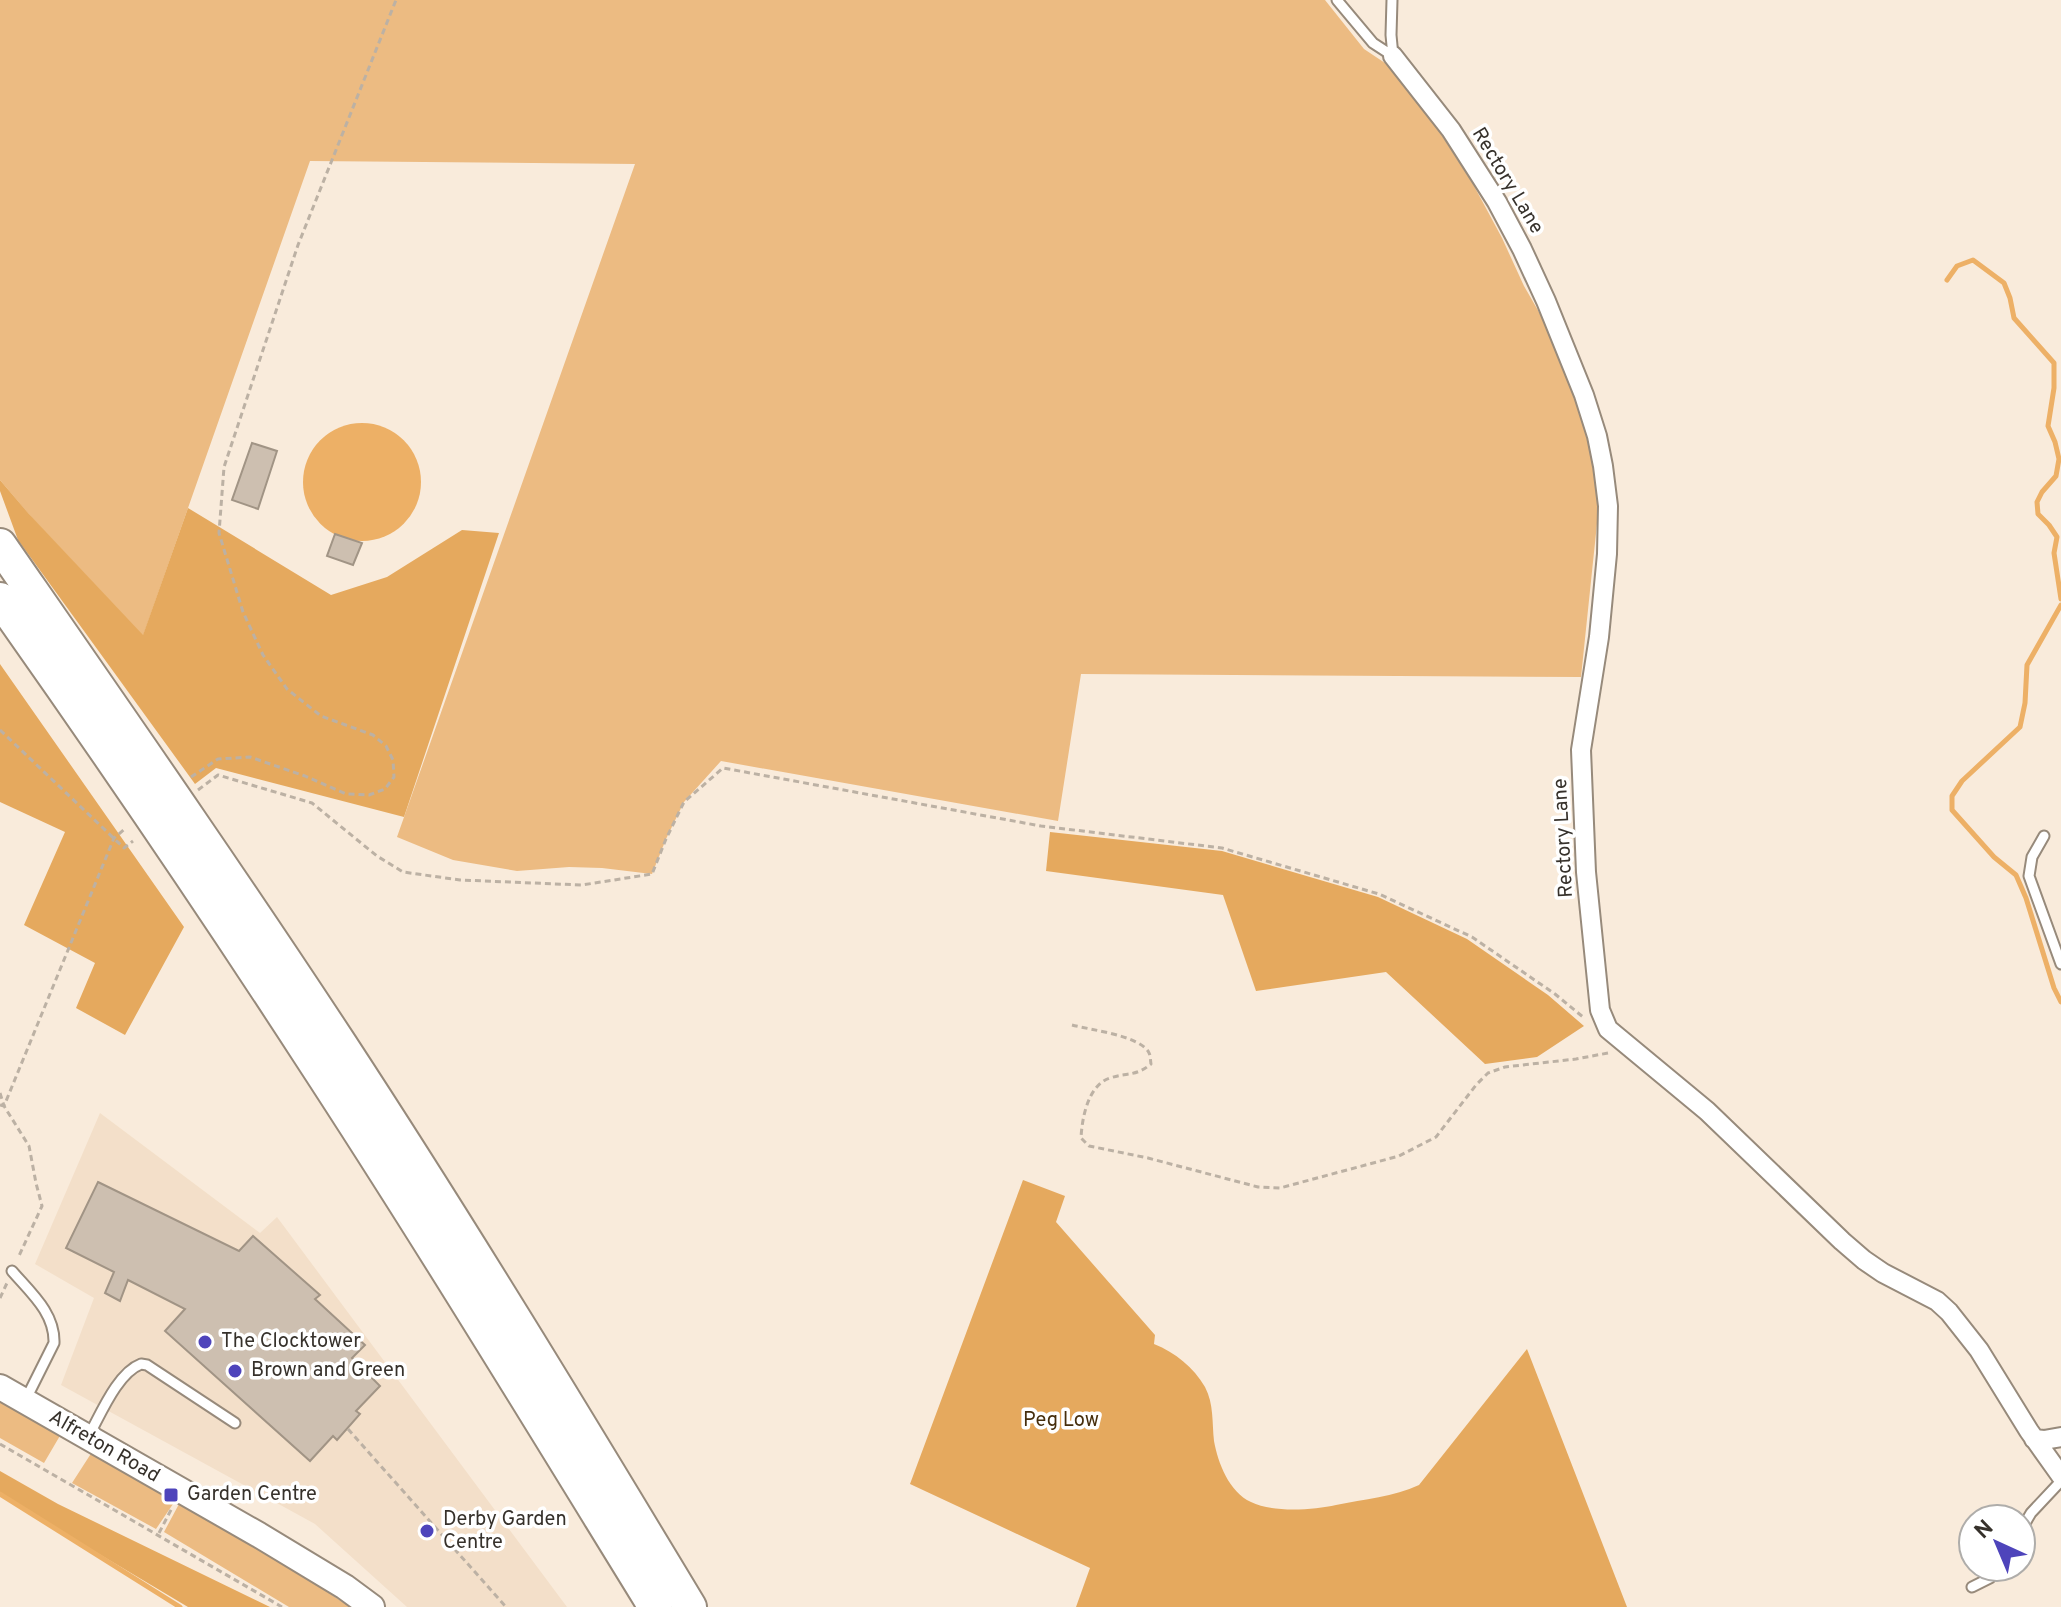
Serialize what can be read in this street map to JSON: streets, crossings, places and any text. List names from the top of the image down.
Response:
{
  "streets": {
    "main road": ["Alfreton Road"],
    "street": ["Rectory Lane"]
  },
  "parks": ["Peg Low"],
  "places": {
    "other": ["The Clocktower", "Brown and Green", "Derby Garden Centre"],
    "transit": ["Garden Centre"]
  },
  "north": "top left"
}
